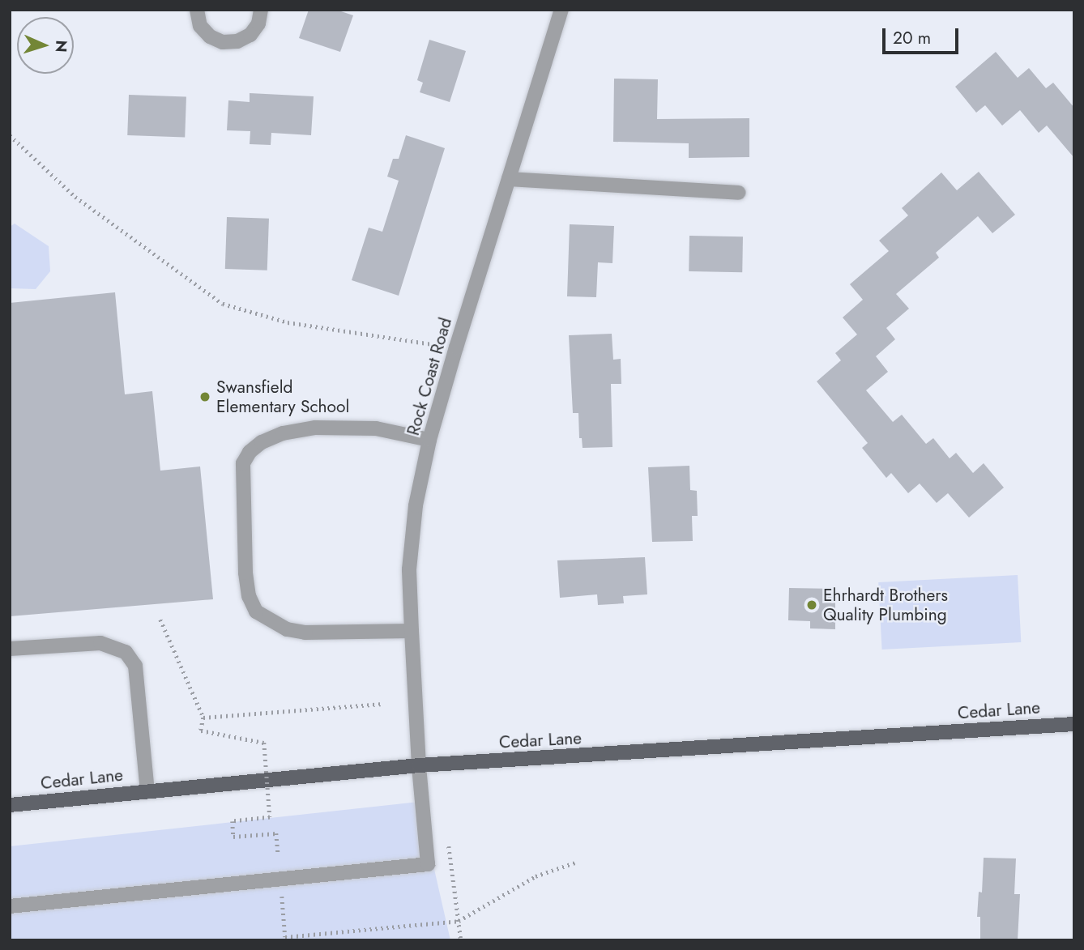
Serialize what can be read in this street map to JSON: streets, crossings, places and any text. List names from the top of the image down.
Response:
{
  "streets": {
    "main road": ["Cedar Lane"],
    "street": ["Rock Coast Road"]
  },
  "crossings": [
    ["Rock Coast Road", "Cedar Lane"]
  ],
  "places": ["Swansfield Elementary School", "Ehrhardt Brothers Quality Plumbing"],
  "scale_bar": "20 m",
  "north": "right"
}
